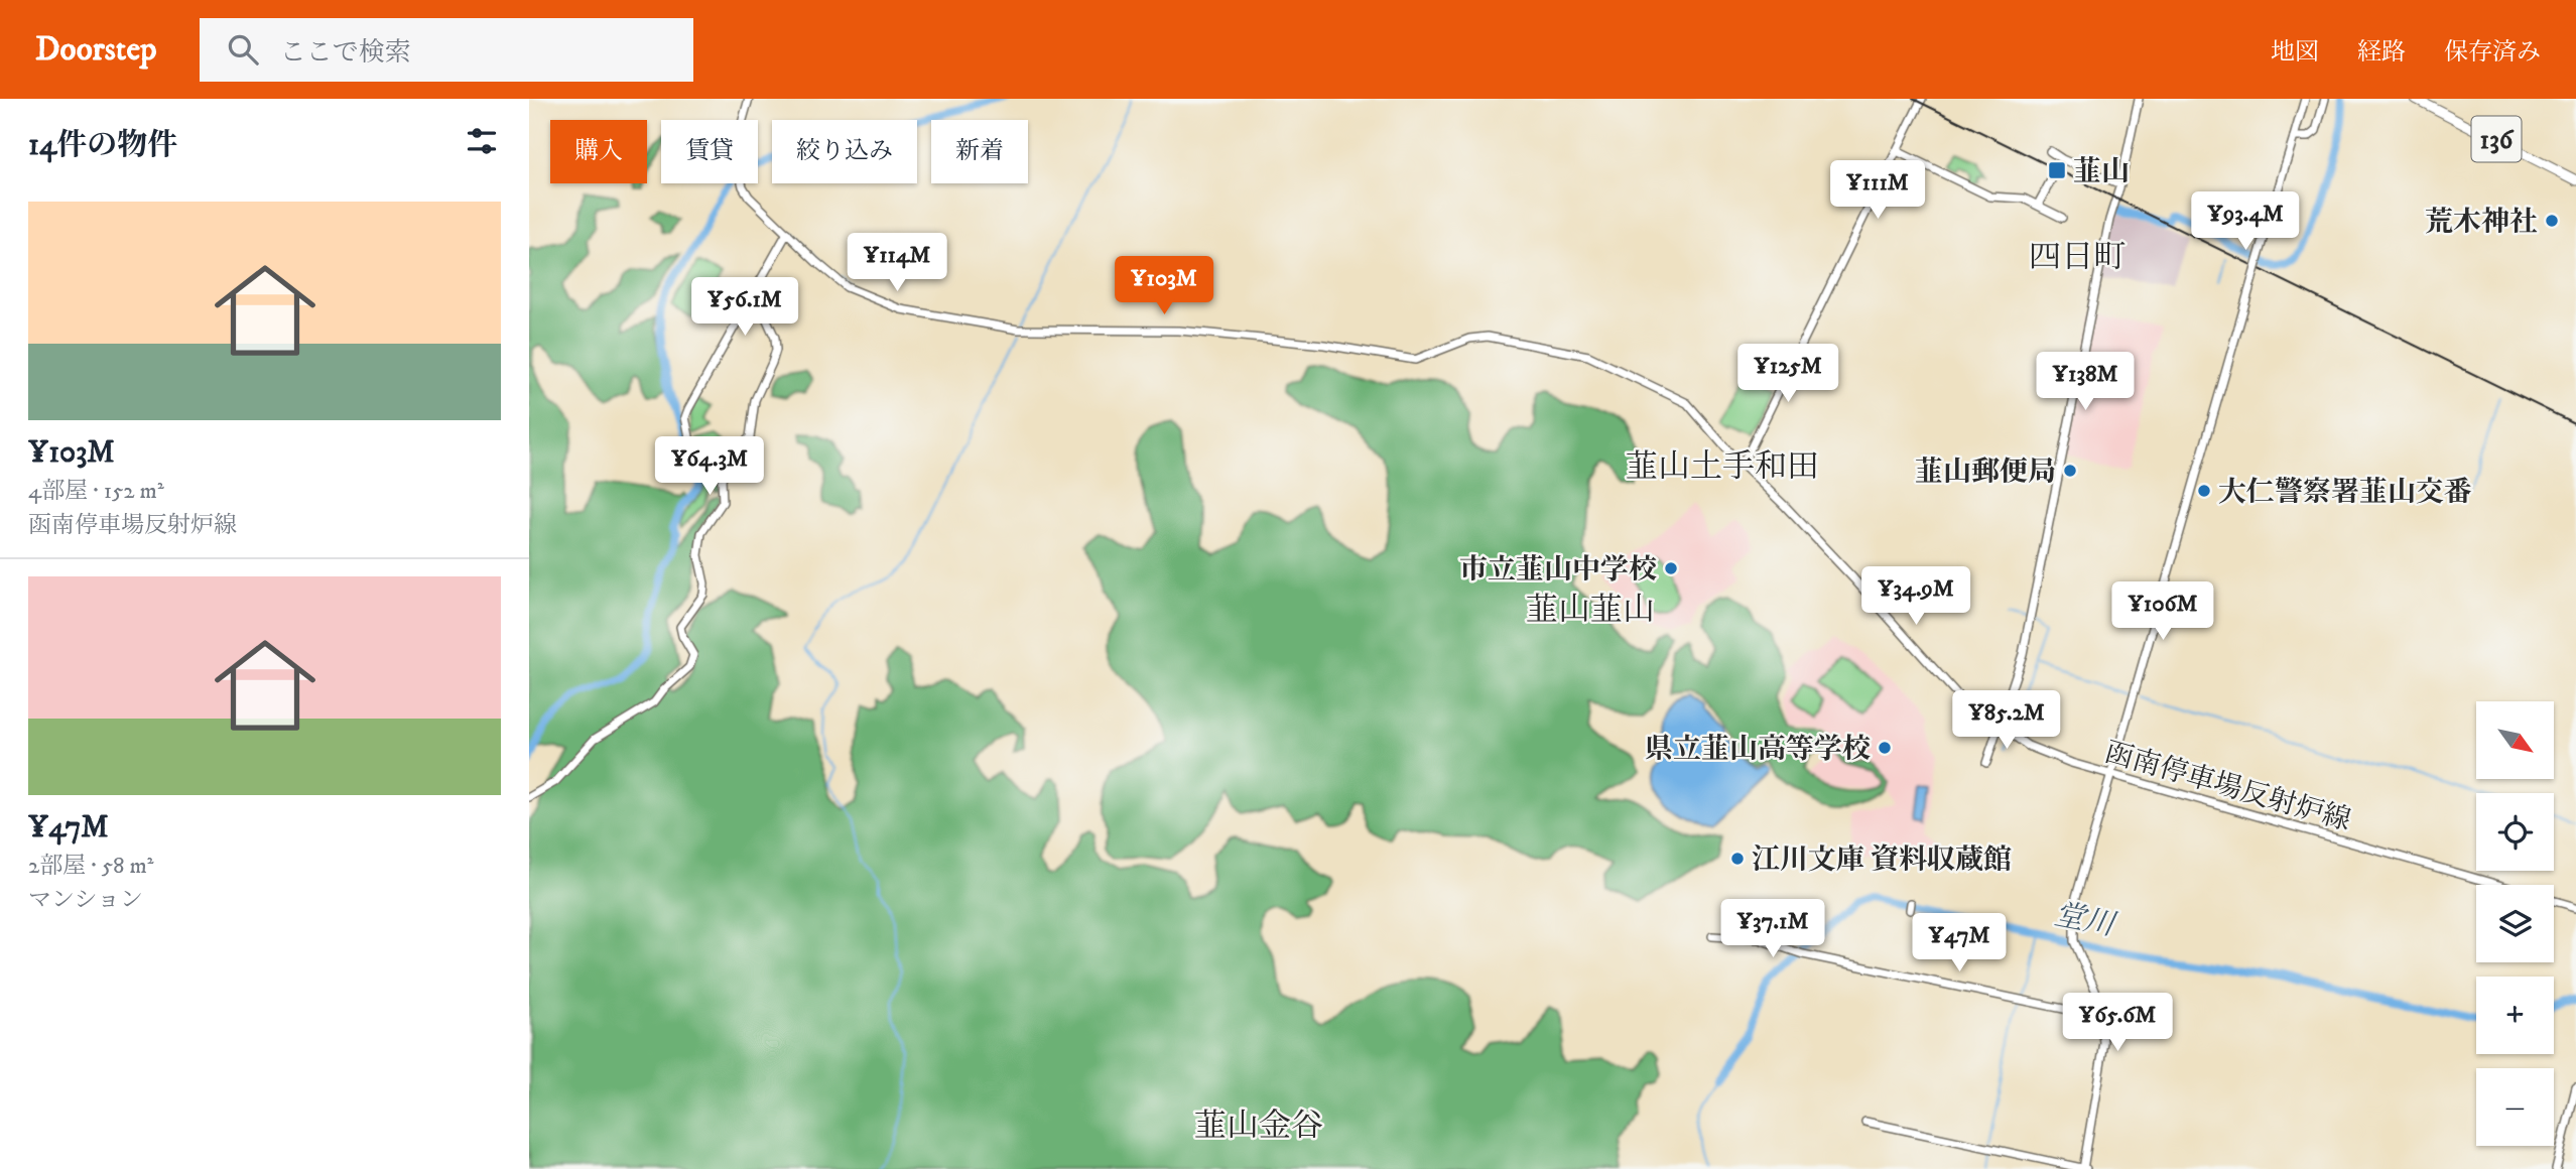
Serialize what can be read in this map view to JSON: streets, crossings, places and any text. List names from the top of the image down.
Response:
{
  "streets": {
    "highway": ["136"],
    "main road": ["函南停車場反射炉線"]
  },
  "districts": [
    "四日町",
    "韮山土手和田",
    "韮山韮山",
    "韮山金谷"
  ],
  "water": ["堂川"],
  "places": {
    "transit": ["韮山"],
    "other": [
      "荒木神社",
      "韮山郵便局",
      "大仁警察署韮山交番",
      "市立韮山中学校",
      "県立韮山高等学校",
      "江川文庫 資料収蔵館"
    ]
  },
  "north": "bottom right",
  "page": {
    "header": "Doorstep",
    "search": "ここで検索",
    "nav": ["地図", "経路", "保存済み"],
    "heading": "14件の物件",
    "chip": [
      "購入",
      "賃貸",
      "絞り込み",
      "新着"
    ],
    "price": [
      "¥111M",
      "¥93.4M",
      "¥114M",
      "¥103M",
      "¥56.1M",
      "¥125M",
      "¥138M",
      "¥64.3M",
      "¥34.9M",
      "¥106M",
      "¥85.2M",
      "¥37.1M",
      "¥47M",
      "¥65.6M"
    ],
    "list": [
      {
        "name": "¥103M",
        "note": "4部屋 · 152 m² · 函南停車場反射炉線"
      },
      {
        "name": "¥47M",
        "note": "2部屋 · 58 m² · マンション"
      }
    ],
    "map_buttons": ["+", "−"]
  }
}
